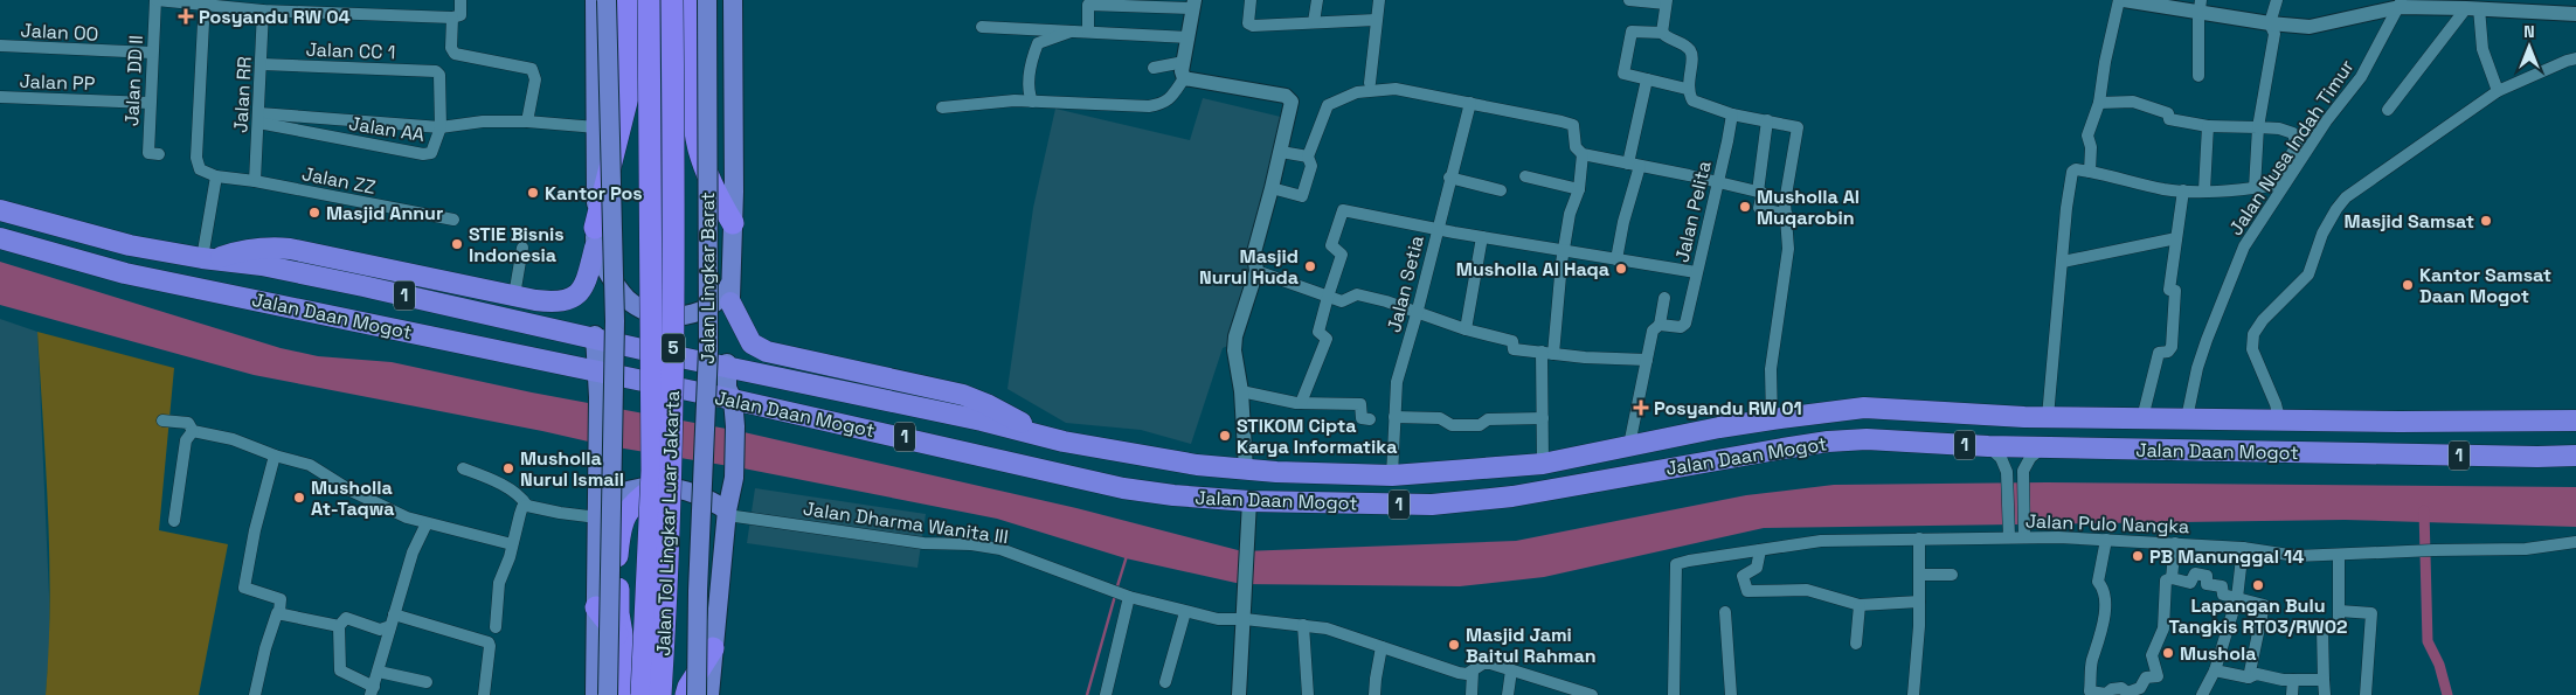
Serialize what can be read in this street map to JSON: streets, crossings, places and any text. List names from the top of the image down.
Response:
{
  "streets": {
    "highway": [
      "1",
      "Jalan Daan Mogot",
      "5",
      "Jalan Tol Lingkar Luar Jakarta"
    ],
    "main road": ["Jalan Lingkar Barat"],
    "street": [
      "Jalan OO",
      "Jalan CC 1",
      "Jalan DD II",
      "Jalan PP",
      "Jalan RR",
      "Jalan AA",
      "Jalan Nusa Indah Timur",
      "Jalan ZZ",
      "Jalan Pelita",
      "Jalan Setia",
      "Jalan Dharma Wanita III",
      "Jalan Pulo Nangka"
    ]
  },
  "crossings": [
    ["Jalan OO", "Jalan DD II"],
    ["Jalan CC 1", "Jalan RR"],
    ["Jalan CC 1", "Jalan AA"],
    ["Jalan DD II", "Jalan PP"],
    ["Jalan RR", "Jalan AA"],
    ["Jalan RR", "Jalan ZZ"],
    ["Jalan Nusa Indah Timur", "Jalan Daan Mogot"],
    ["Jalan Lingkar Barat", "Jalan Daan Mogot"],
    ["Jalan Lingkar Barat", "Jalan Dharma Wanita III"],
    ["Jalan Setia", "Jalan Daan Mogot"]
  ],
  "places": {
    "health": ["Posyandu RW 04", "Posyandu RW 01"],
    "other": [
      "Kantor Pos",
      "Musholla Al Muqarobin",
      "Masjid Annur",
      "Masjid Samsat",
      "STIE Bisnis Indonesia",
      "Masjid Nurul Huda",
      "Musholla Al Haqa",
      "Kantor Samsat Daan Mogot",
      "STIKOM Cipta Karya Informatika",
      "Musholla Nurul Ismail",
      "Musholla At-Taqwa",
      "PB Manunggal 14",
      "Lapangan Bulu Tangkis RT03/RW02",
      "Masjid Jami Baitul Rahman",
      "Mushola"
    ]
  },
  "north": "top"
}
